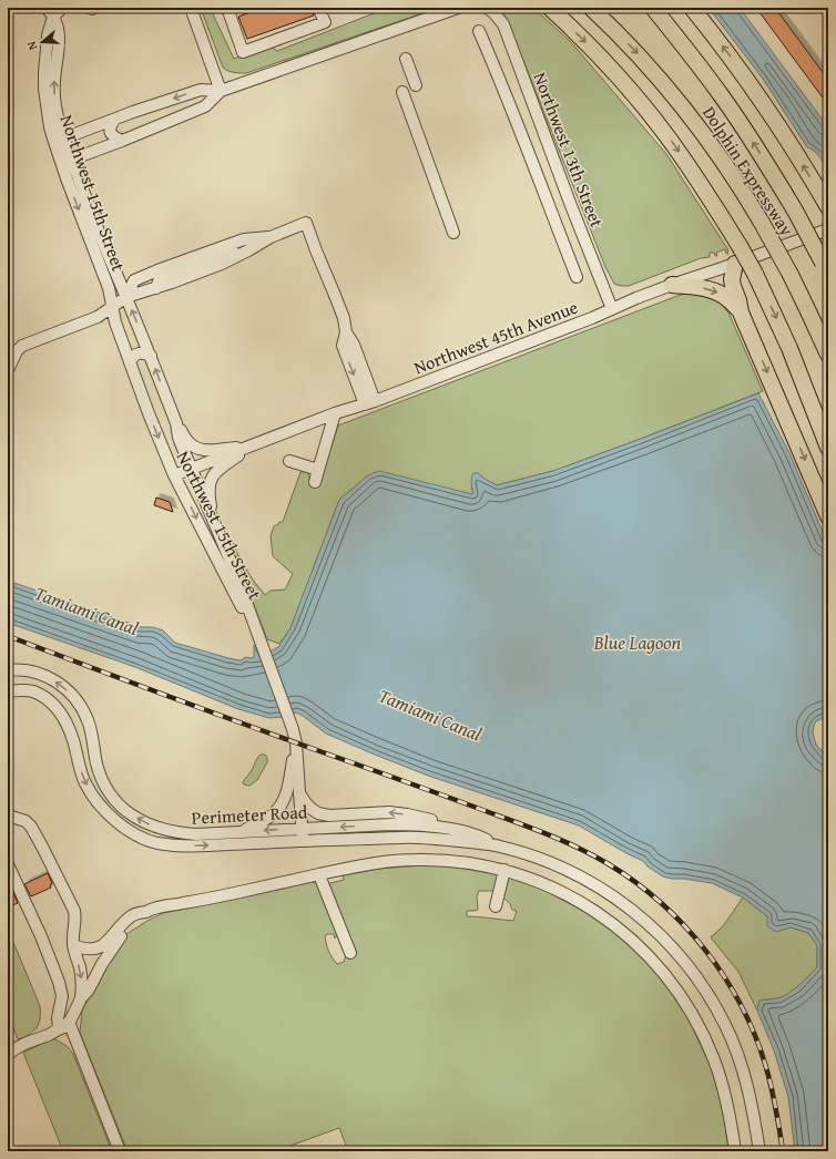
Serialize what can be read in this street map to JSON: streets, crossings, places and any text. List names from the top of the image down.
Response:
{
  "streets": {
    "highway": ["Dolphin Expressway"],
    "street": [
      "Northwest 13th Street",
      "Northwest 15th Street",
      "Northwest 45th Avenue",
      "Perimeter Road"
    ]
  },
  "crossings": [
    ["Northwest 13th Street", "Northwest 45th Avenue"],
    ["Northwest 15th Street", "Northwest 45th Avenue"],
    ["Northwest 15th Street", "Perimeter Road"]
  ],
  "water": ["Tamiami Canal", "Blue Lagoon"],
  "north": "left"
}
